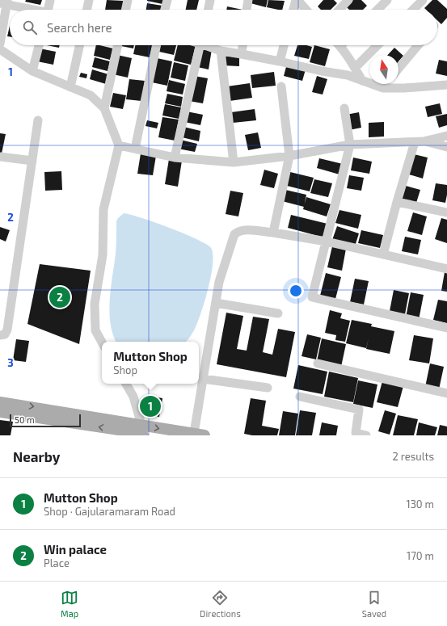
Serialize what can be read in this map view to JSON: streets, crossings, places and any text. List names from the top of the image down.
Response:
{
  "scale_bar": "50 m",
  "north": "top",
  "page": {
    "search": "Search here",
    "pins": ["2", "1"],
    "popup": ["Mutton Shop", "Shop"],
    "scale": "50 m",
    "heading": ["Nearby", "2 results"],
    "list": [
      {
        "mark": "1",
        "name": "Mutton Shop",
        "note": "Shop · Gajularamaram Road",
        "value": "130 m"
      },
      {
        "mark": "2",
        "name": "Win palace",
        "note": "Place",
        "value": "170 m"
      }
    ],
    "nav": ["Map", "Directions", "Saved"]
  },
  "grid": {
    "rows": ["1", "2", "3"]
  }
}
